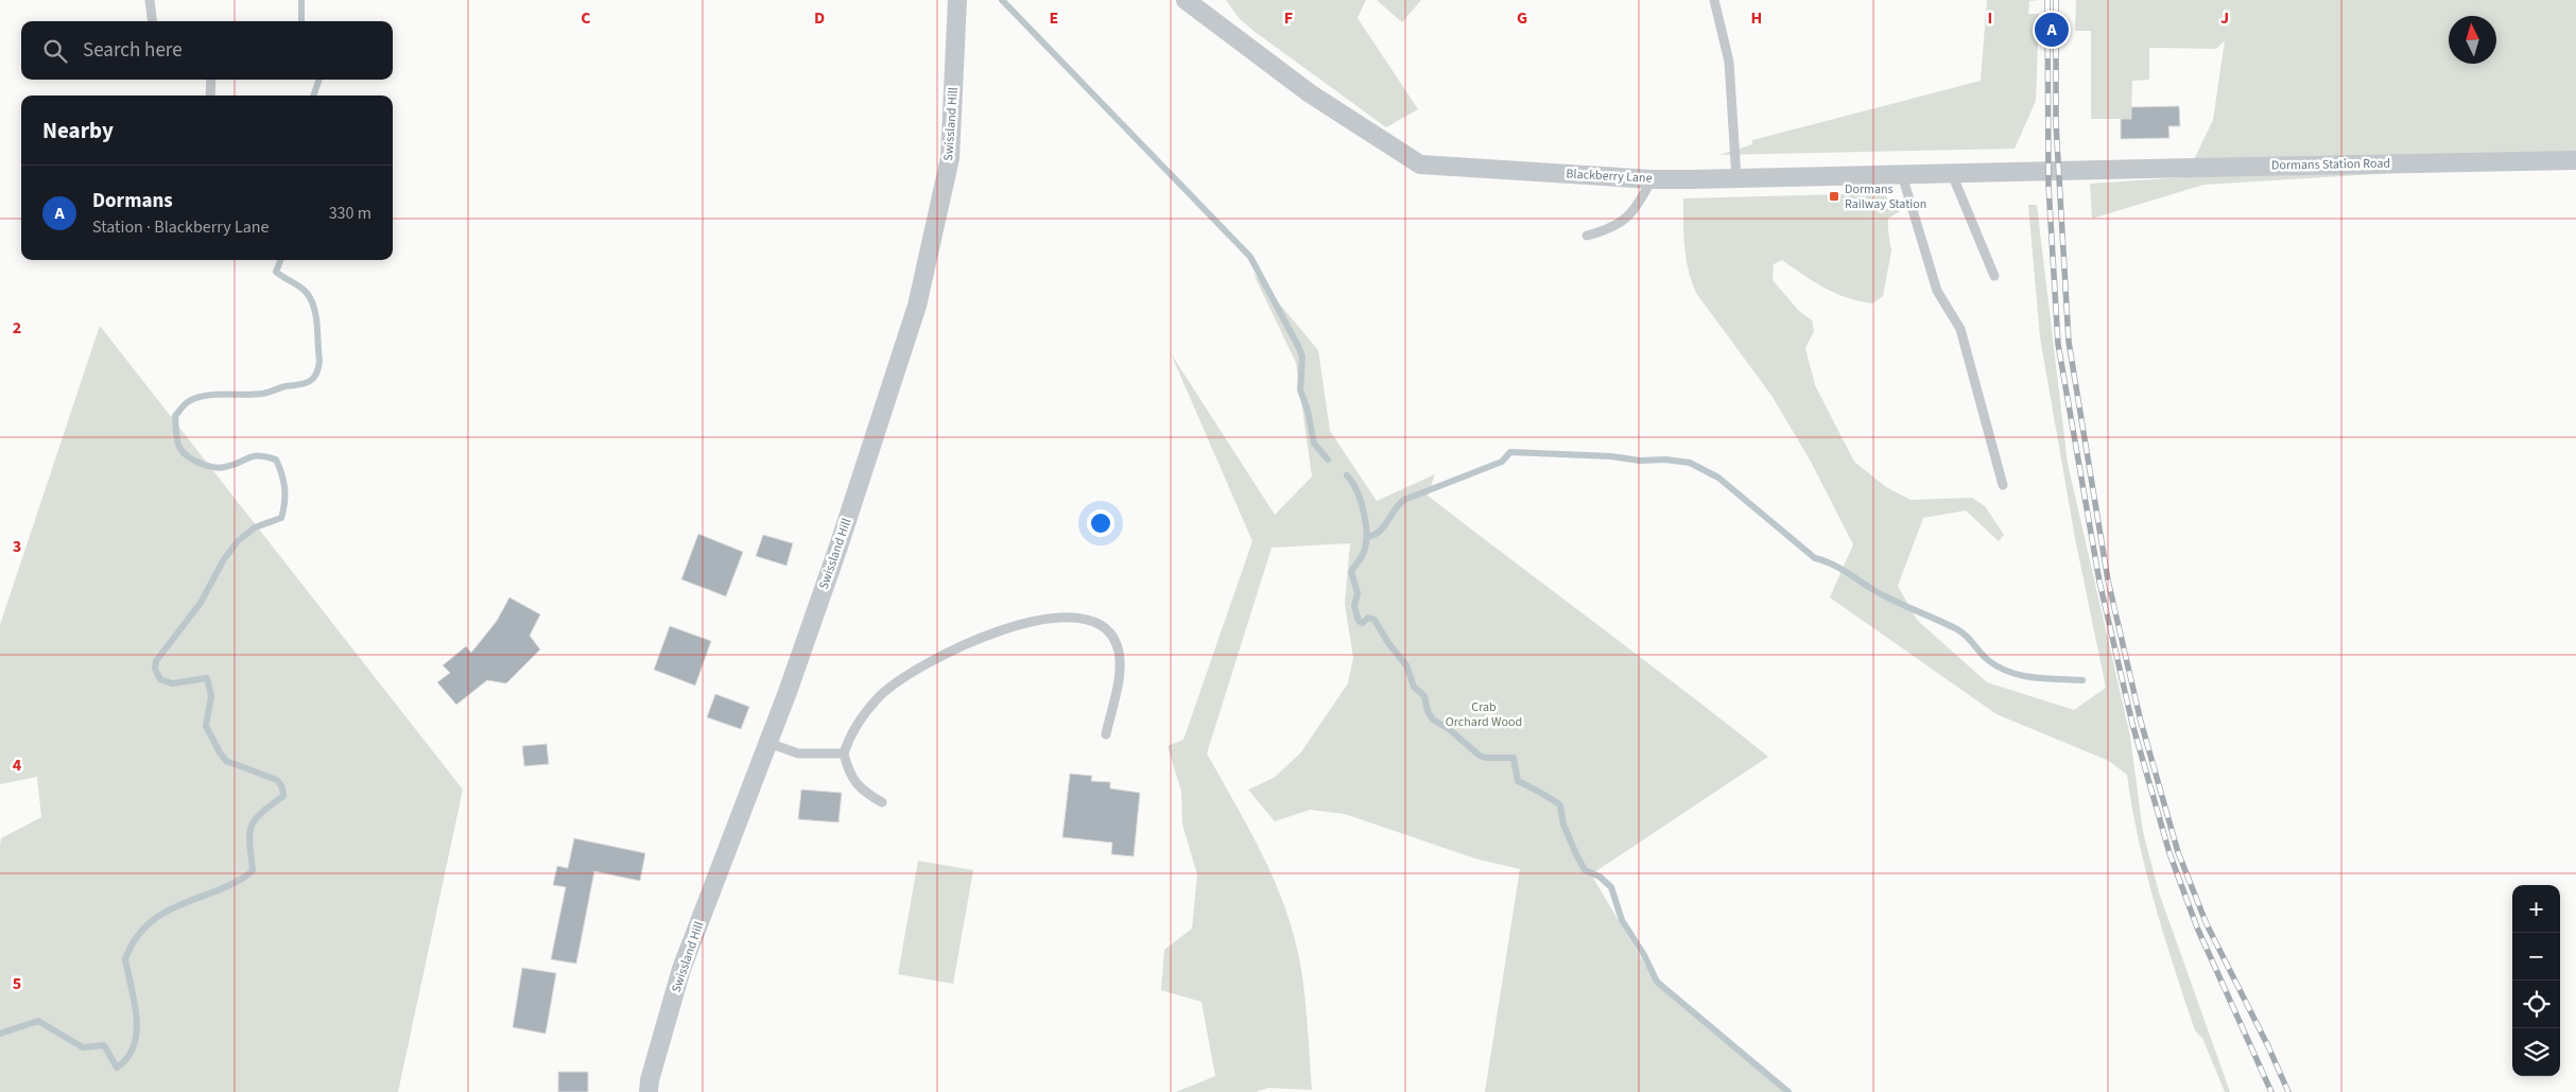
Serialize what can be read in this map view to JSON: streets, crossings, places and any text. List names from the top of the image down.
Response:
{
  "streets": {
    "street": ["Swissland Hill", "Dormans Station Road", "Blackberry Lane"]
  },
  "crossings": [
    ["Dormans Station Road", "Blackberry Lane"]
  ],
  "parks": ["Crab Orchard Wood"],
  "places": {
    "transit": ["Dormans Railway Station"]
  },
  "north": "top",
  "page": {
    "pins": "A",
    "search": "Search here",
    "heading": "Nearby",
    "list": [
      {
        "mark": "A",
        "name": "Dormans",
        "note": "Station · Blackberry Lane",
        "value": "330 m"
      }
    ],
    "map_buttons": ["+", "−"]
  },
  "grid": {
    "columns": [
      "C",
      "D",
      "E",
      "F",
      "G",
      "H",
      "I",
      "J"
    ],
    "rows": [
      "2",
      "3",
      "4",
      "5"
    ]
  }
}
